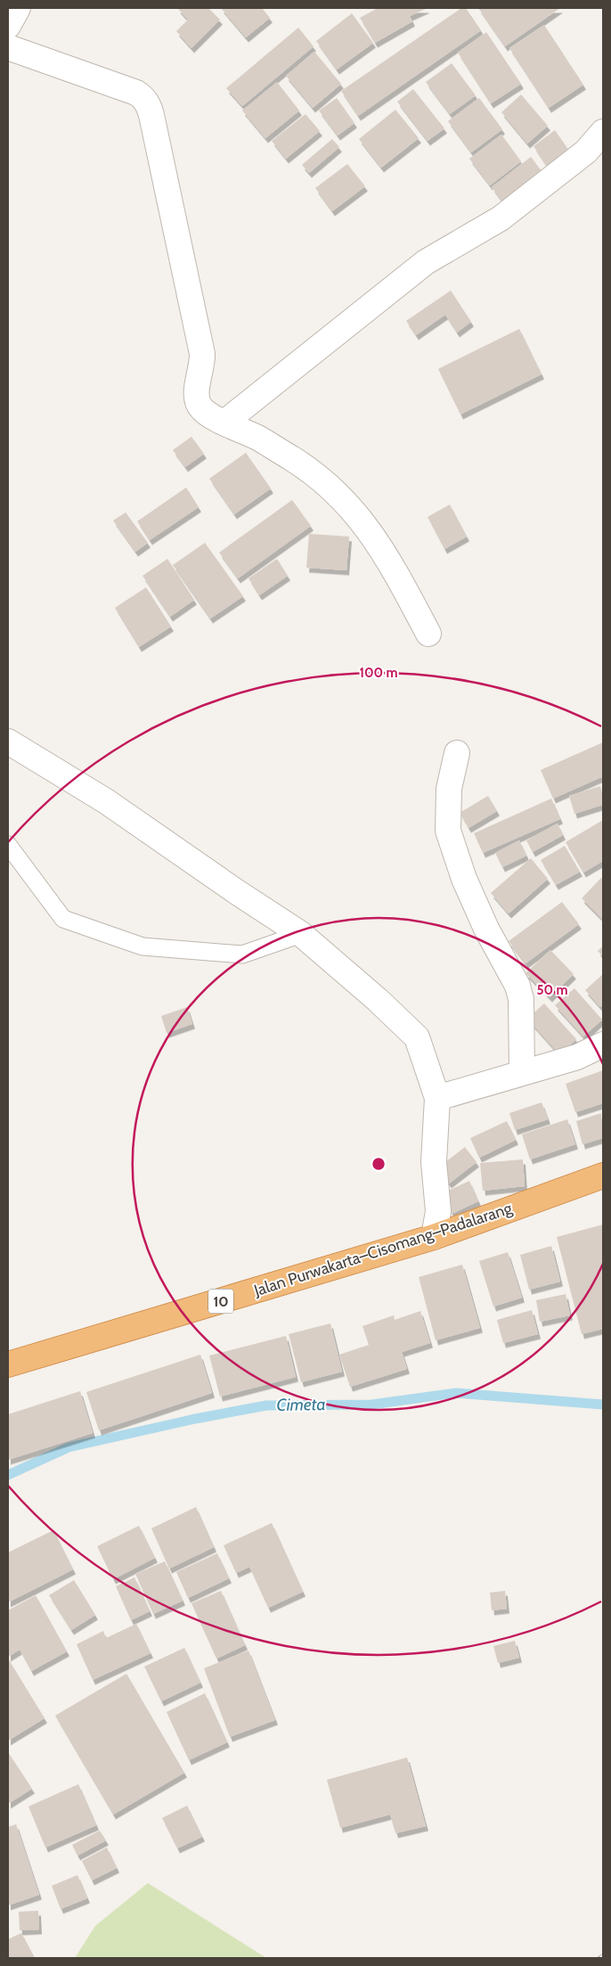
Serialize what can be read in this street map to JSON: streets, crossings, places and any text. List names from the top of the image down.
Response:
{
  "streets": {
    "highway": ["Jalan Purwakarta–Cisomang–Padalarang", "10"]
  },
  "water": ["Cimeta"],
  "rings": ["100 m", "50 m"]
}
